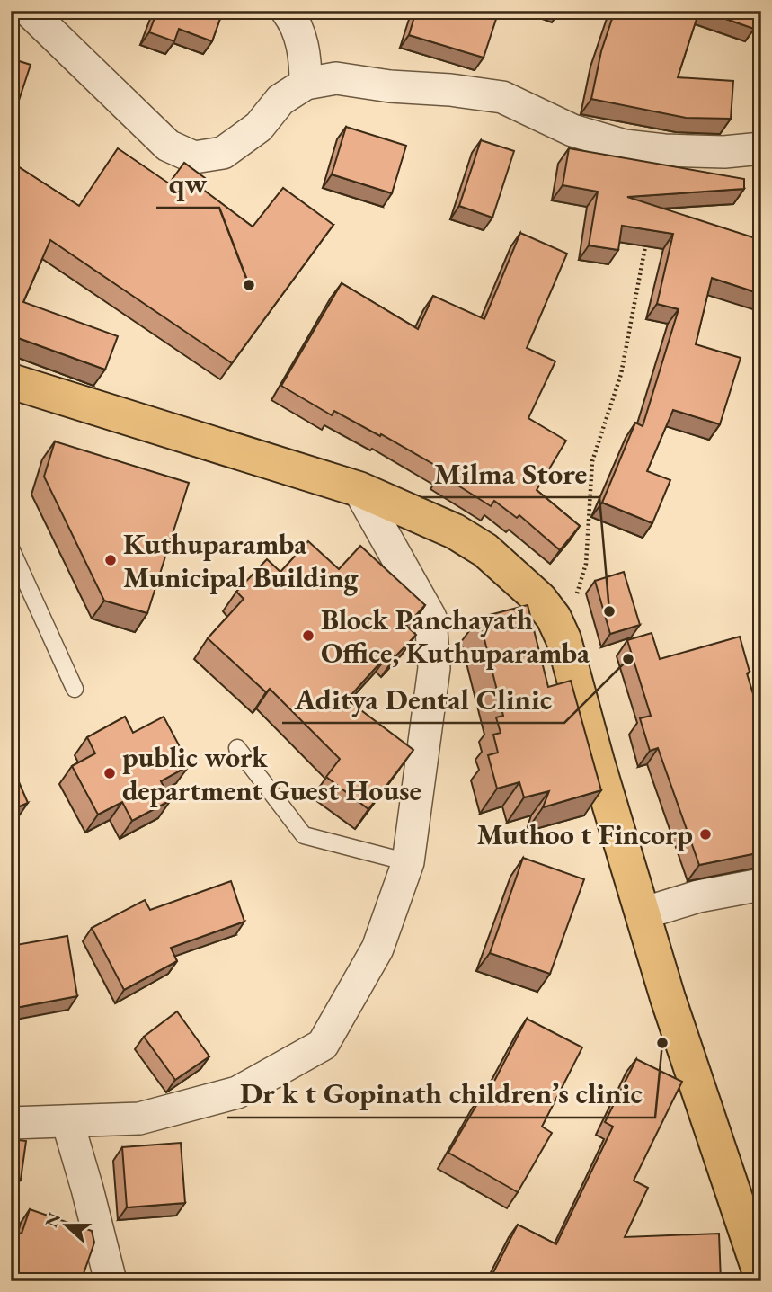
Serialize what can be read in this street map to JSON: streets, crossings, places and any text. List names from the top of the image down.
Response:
{
  "places": [
    "qw",
    "Kuthuparamba Municipal Building",
    "Milma Store",
    "Block Panchayath Office, Kuthuparamba",
    "Aditya Dental Clinic",
    "public work department Guest House",
    "Muthoo t Fincorp",
    "Dr k t Gopinath children’s clinic"
  ],
  "north": "left"
}
